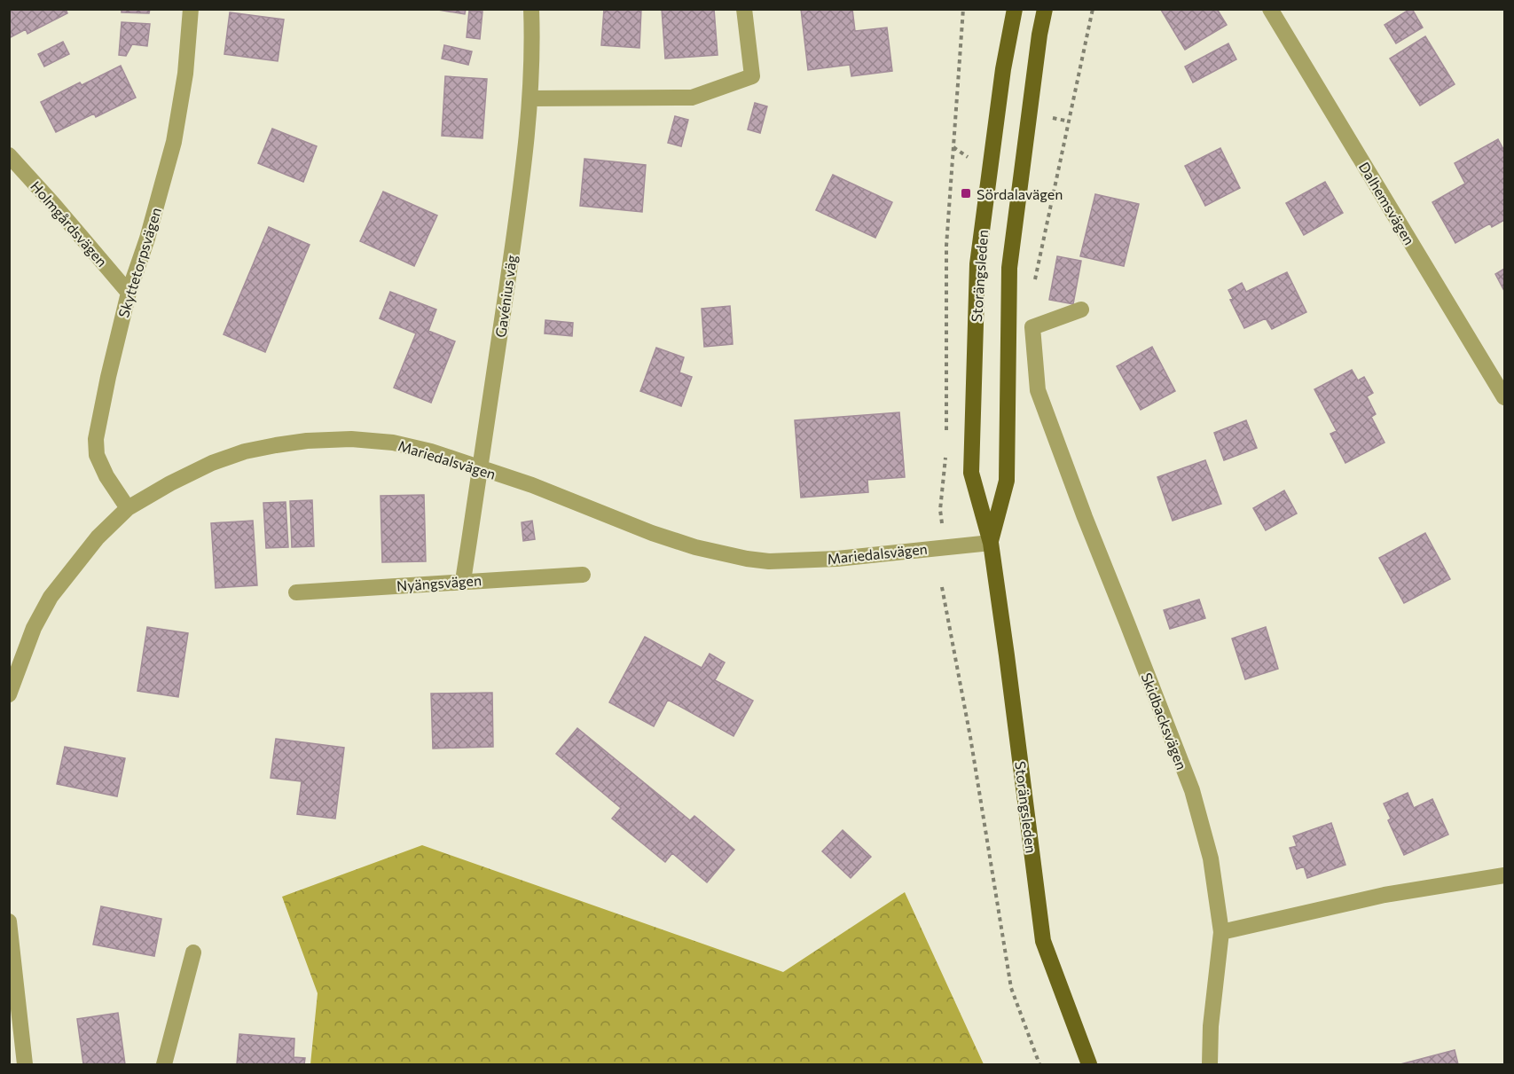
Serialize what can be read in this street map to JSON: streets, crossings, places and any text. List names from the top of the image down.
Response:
{
  "streets": {
    "main road": ["Storängsleden"],
    "street": [
      "Dalhemsvägen",
      "Holmgårdsvägen",
      "Skyttetorpsvägen",
      "Gavénius väg",
      "Mariedalsvägen",
      "Nyängsvägen",
      "Skidbacksvägen"
    ]
  },
  "crossings": [
    ["Holmgårdsvägen", "Skyttetorpsvägen"],
    ["Skyttetorpsvägen", "Mariedalsvägen"],
    ["Storängsleden", "Mariedalsvägen"],
    ["Gavénius väg", "Mariedalsvägen"],
    ["Gavénius väg", "Nyängsvägen"]
  ],
  "places": {
    "transit": ["Sördalavägen"]
  }
}
